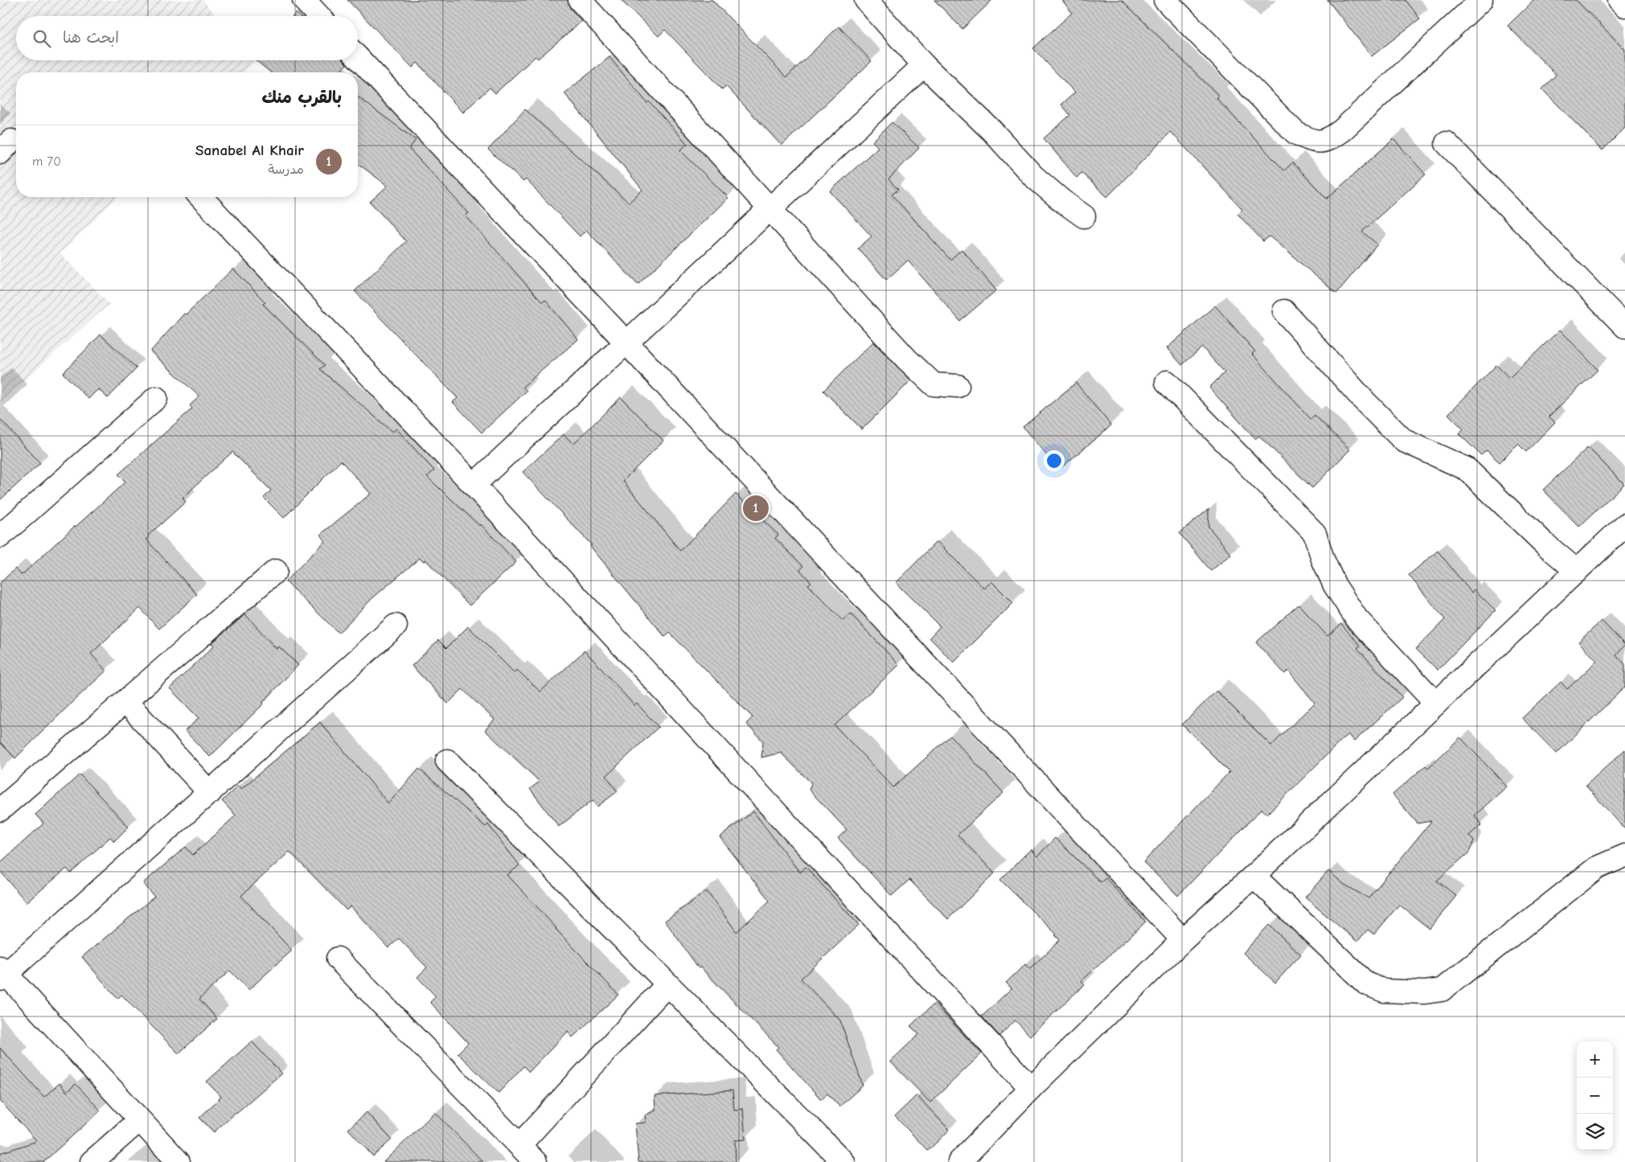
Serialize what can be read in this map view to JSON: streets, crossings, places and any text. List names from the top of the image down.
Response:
{
  "page": {
    "search": "ابحث هنا",
    "heading": "بالقرب منك",
    "list": [
      {
        "mark": "1",
        "name": "Sanabel Al Khair",
        "note": "مدرسة",
        "value": "70 m"
      }
    ],
    "pins": "1",
    "map_buttons": ["+", "−"]
  }
}
